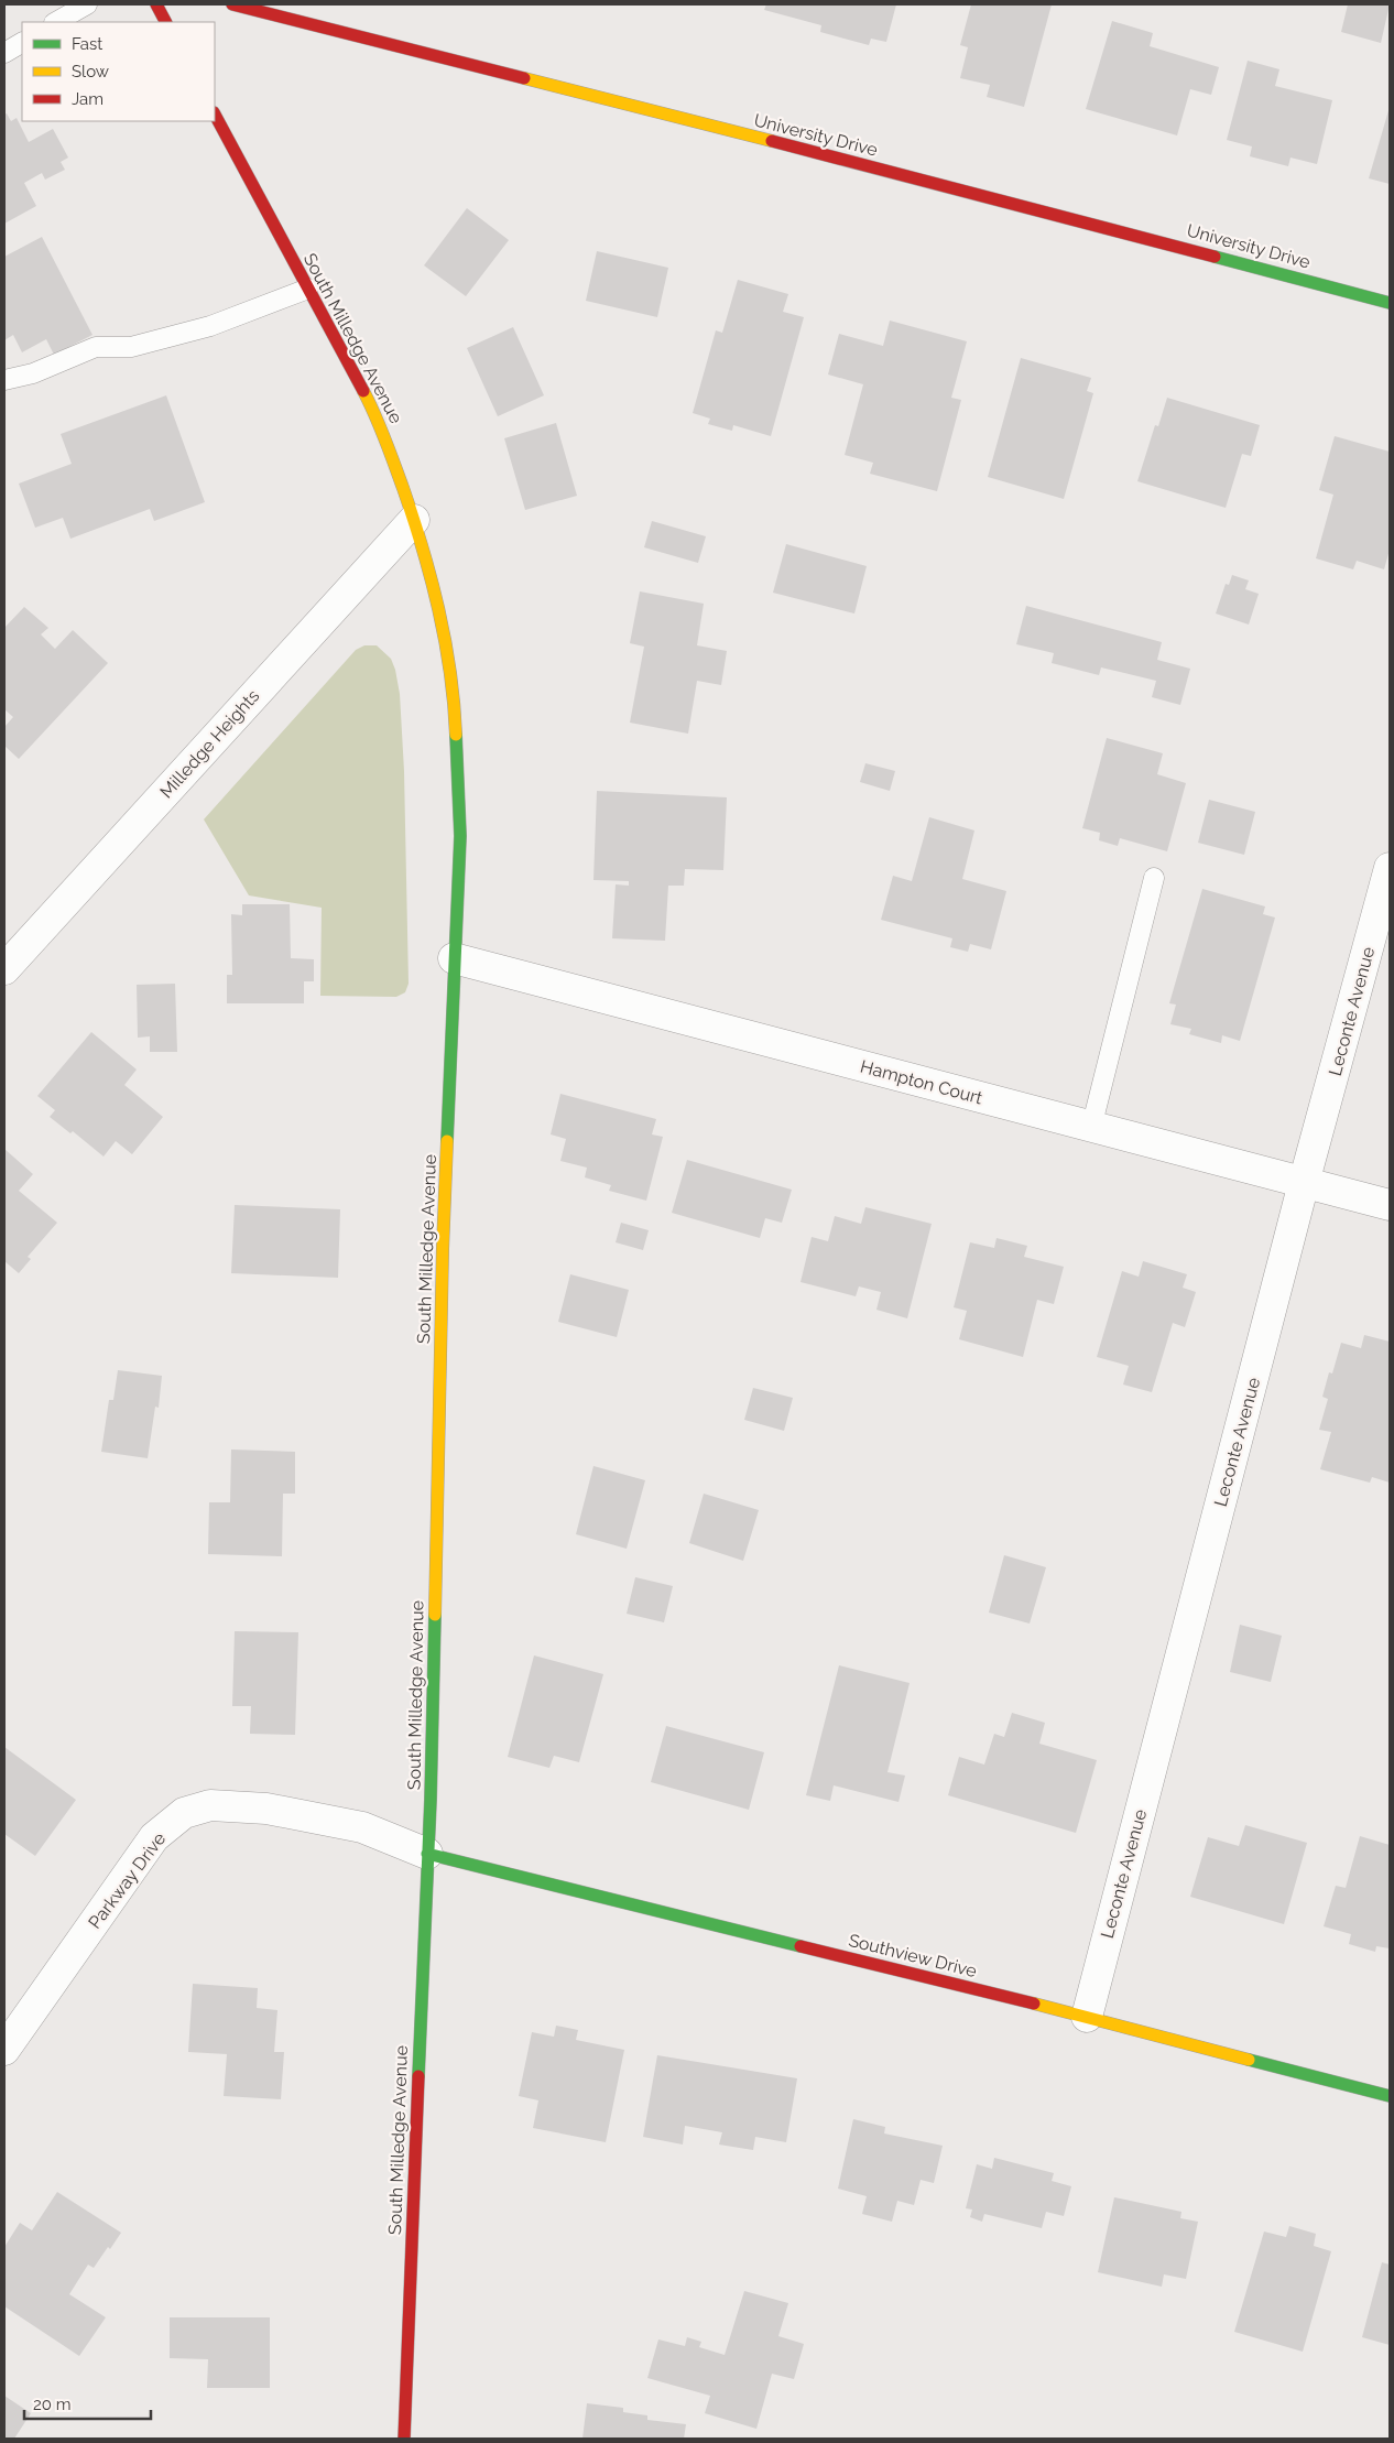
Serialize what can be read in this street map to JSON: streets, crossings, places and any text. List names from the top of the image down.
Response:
{
  "streets": {
    "main road": ["University Drive", "South Milledge Avenue", "Southview Drive"],
    "street": [
      "Milledge Heights",
      "Leconte Avenue",
      "Hampton Court",
      "Parkway Drive"
    ]
  },
  "crossings": [
    ["South Milledge Avenue", "Milledge Heights"],
    ["South Milledge Avenue", "Hampton Court"],
    ["South Milledge Avenue", "Parkway Drive"],
    ["South Milledge Avenue", "Southview Drive"],
    ["Leconte Avenue", "Hampton Court"],
    ["Leconte Avenue", "Southview Drive"],
    ["Parkway Drive", "Southview Drive"]
  ],
  "legend": ["Fast", "Slow", "Jam"],
  "scale_bar": "20 m"
}
